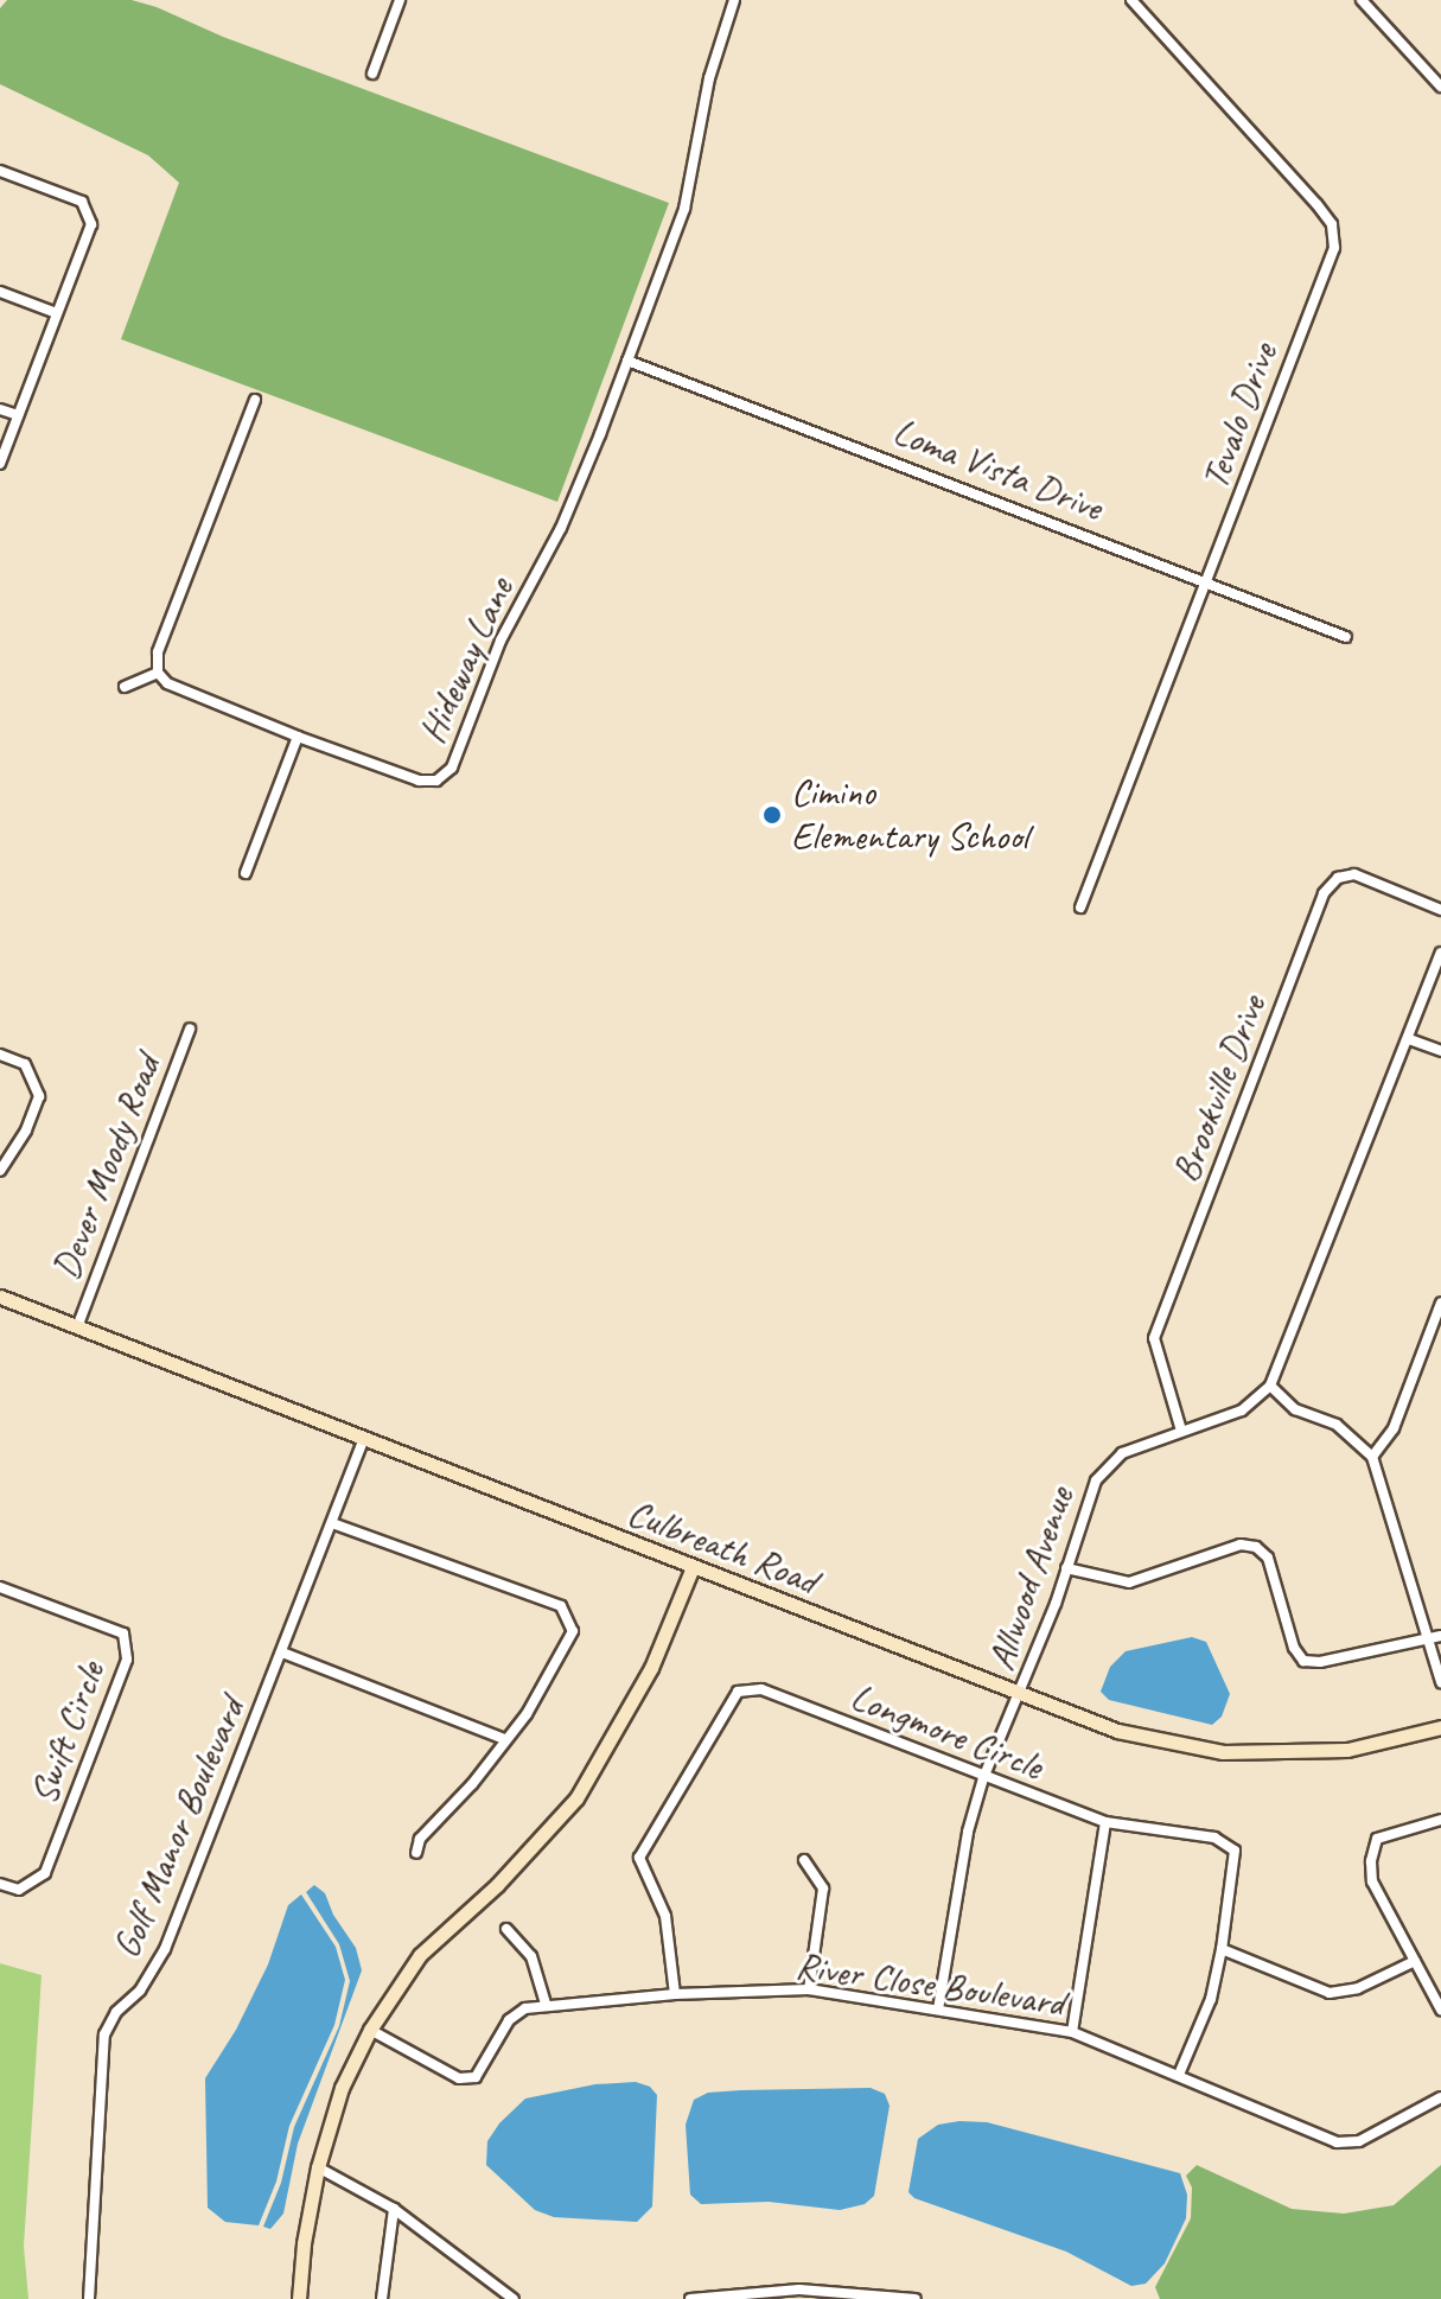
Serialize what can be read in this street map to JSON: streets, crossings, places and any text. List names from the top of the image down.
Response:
{
  "streets": {
    "street": [
      "Tevalo Drive",
      "Loma Vista Drive",
      "Hideway Lane",
      "Brookville Drive",
      "Dever Moody Road",
      "Culbreath Road",
      "Allwood Avenue",
      "Longmore Circle",
      "Swift Circle",
      "Golf Manor Boulevard",
      "River Close Boulevard"
    ]
  },
  "crossings": [
    ["Tevalo Drive", "Loma Vista Drive"],
    ["Loma Vista Drive", "Hideway Lane"],
    ["Brookville Drive", "Allwood Avenue"],
    ["Dever Moody Road", "Culbreath Road"],
    ["Culbreath Road", "Allwood Avenue"],
    ["Culbreath Road", "Golf Manor Boulevard"],
    ["Allwood Avenue", "Longmore Circle"],
    ["Allwood Avenue", "River Close Boulevard"],
    ["Longmore Circle", "River Close Boulevard"]
  ],
  "places": ["Cimino Elementary School"]
}
